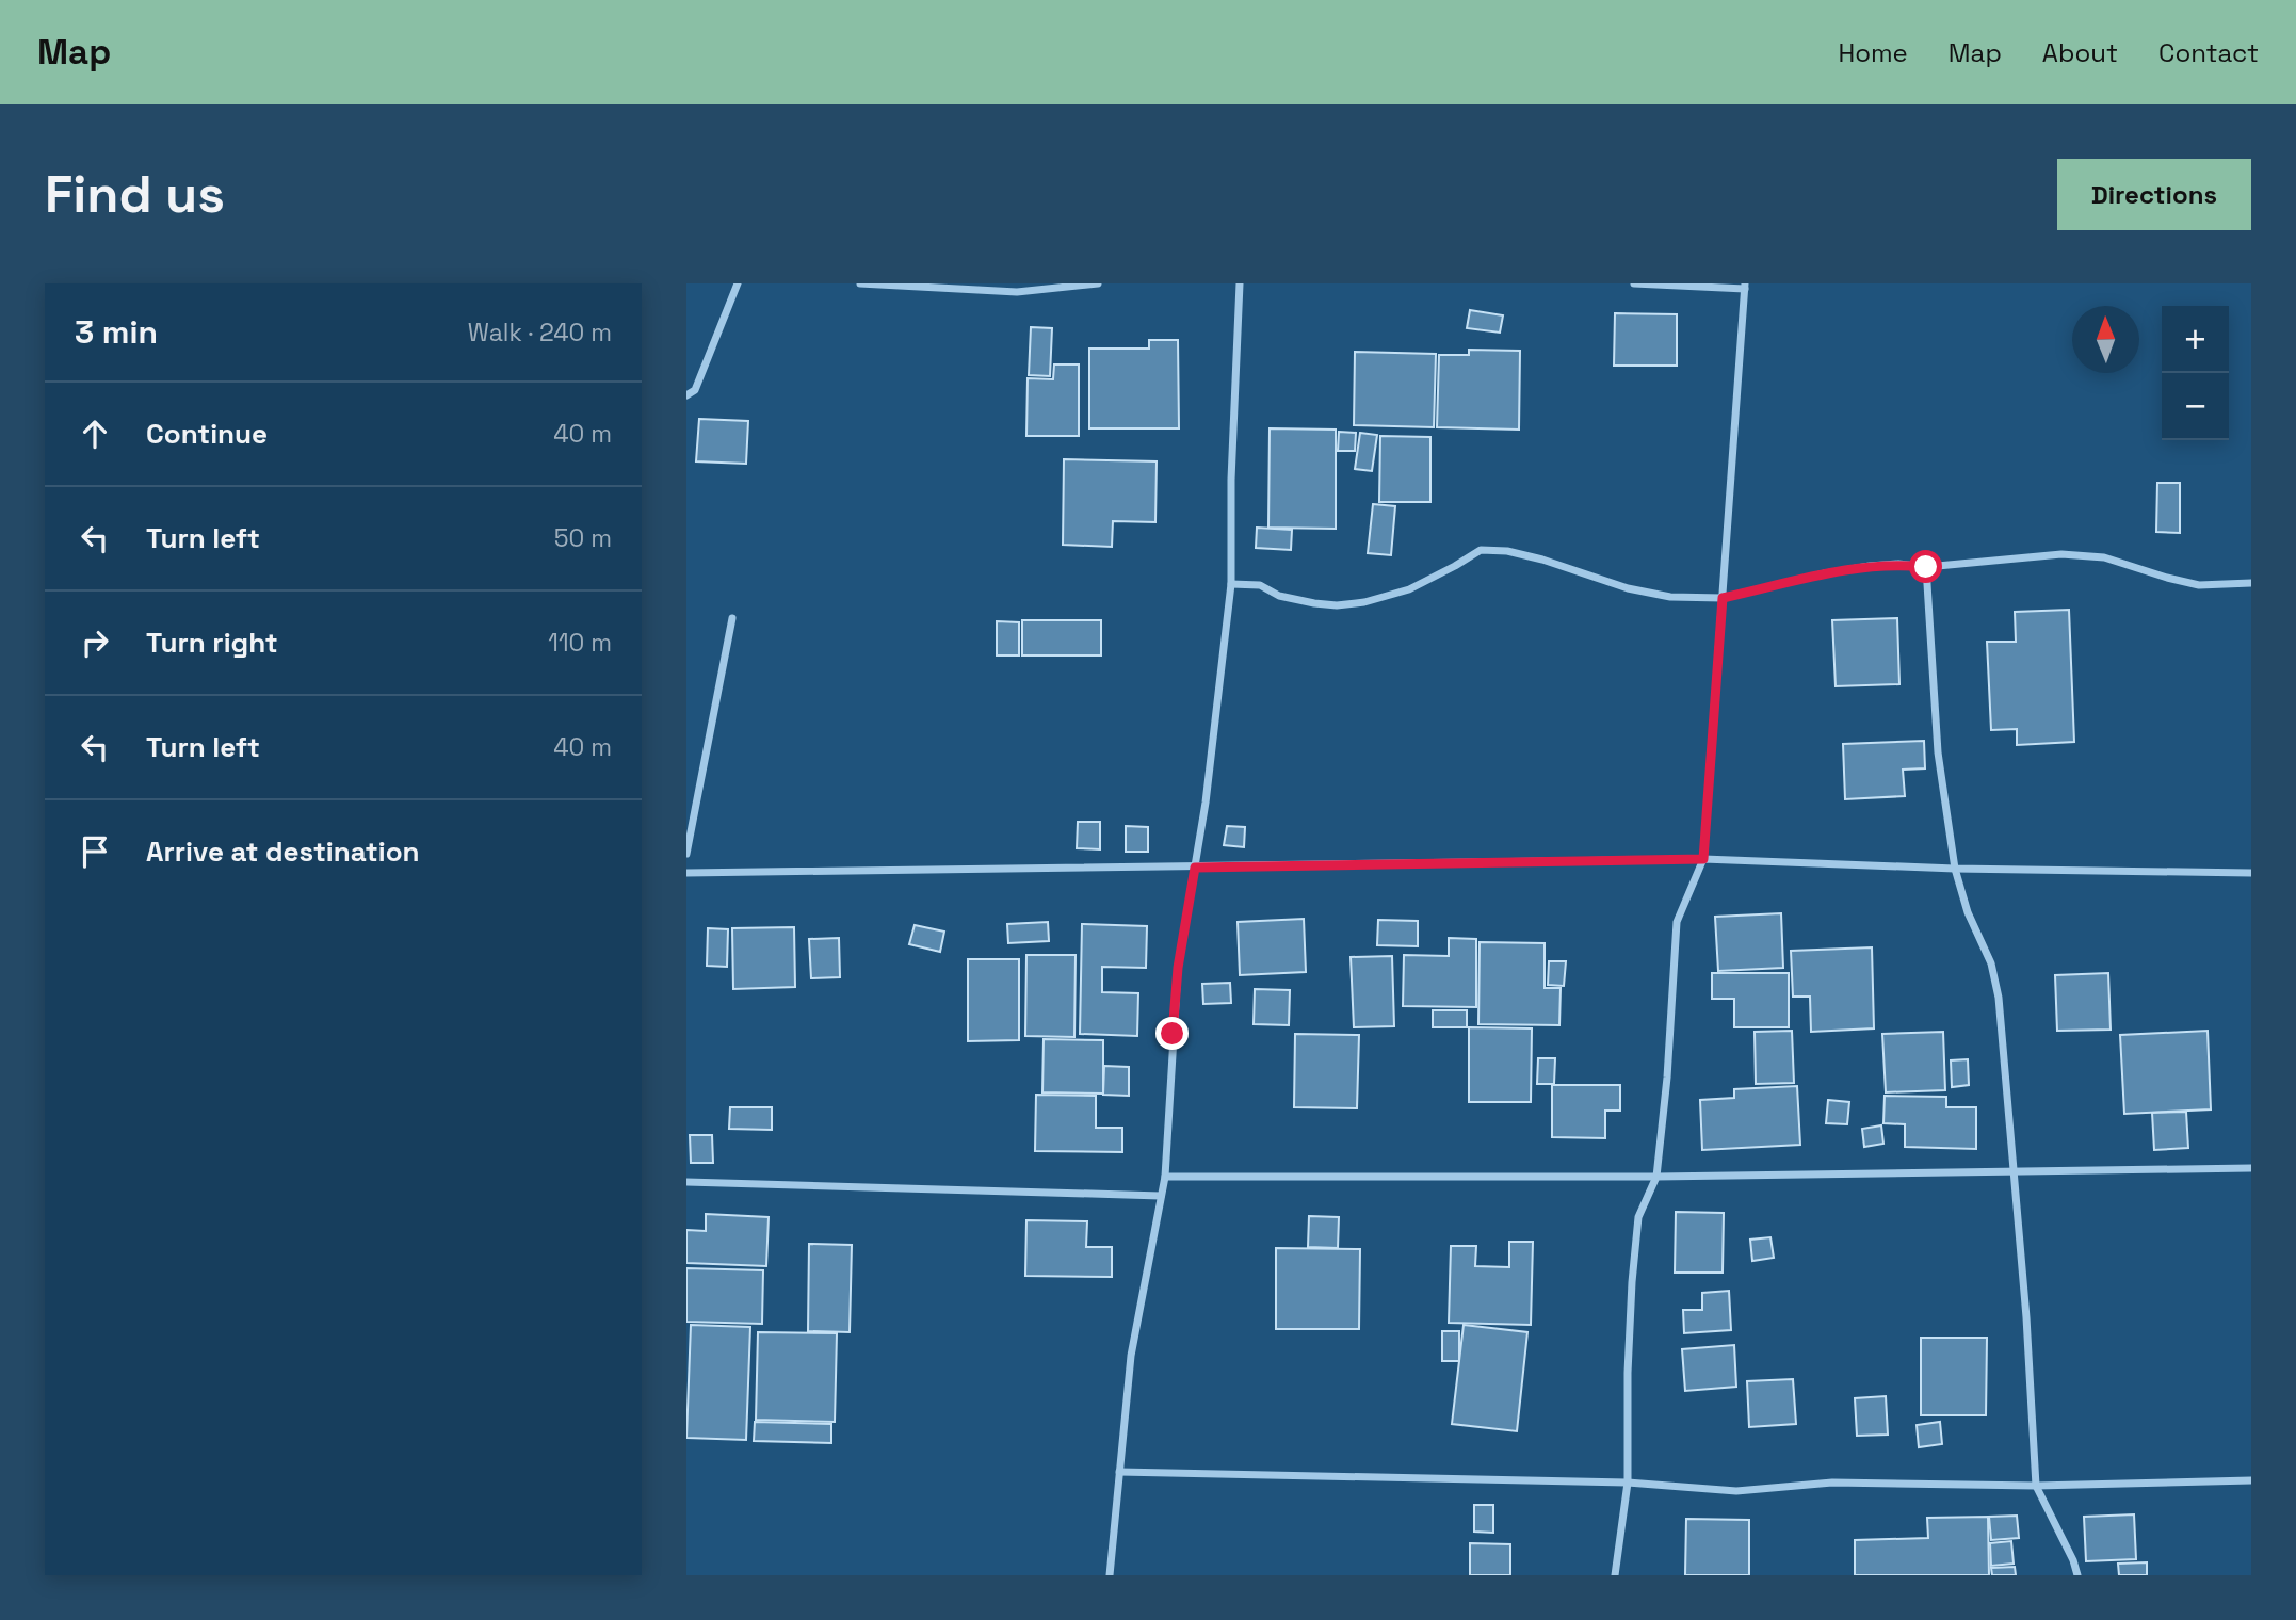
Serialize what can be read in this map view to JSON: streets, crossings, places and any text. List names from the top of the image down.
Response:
{
  "north": "top",
  "page": {
    "header": "Map",
    "nav": [
      "Home",
      "Map",
      "About",
      "Contact"
    ],
    "buttons": "Directions",
    "title": "Find us",
    "heading": ["3 min", "Walk · 240 m"],
    "map_buttons": ["+", "−"],
    "list": [
      ["Continue", "40 m"],
      ["Turn left", "50 m"],
      ["Turn right", "110 m"],
      ["Turn left", "40 m"],
      "Arrive at destination"
    ]
  }
}
